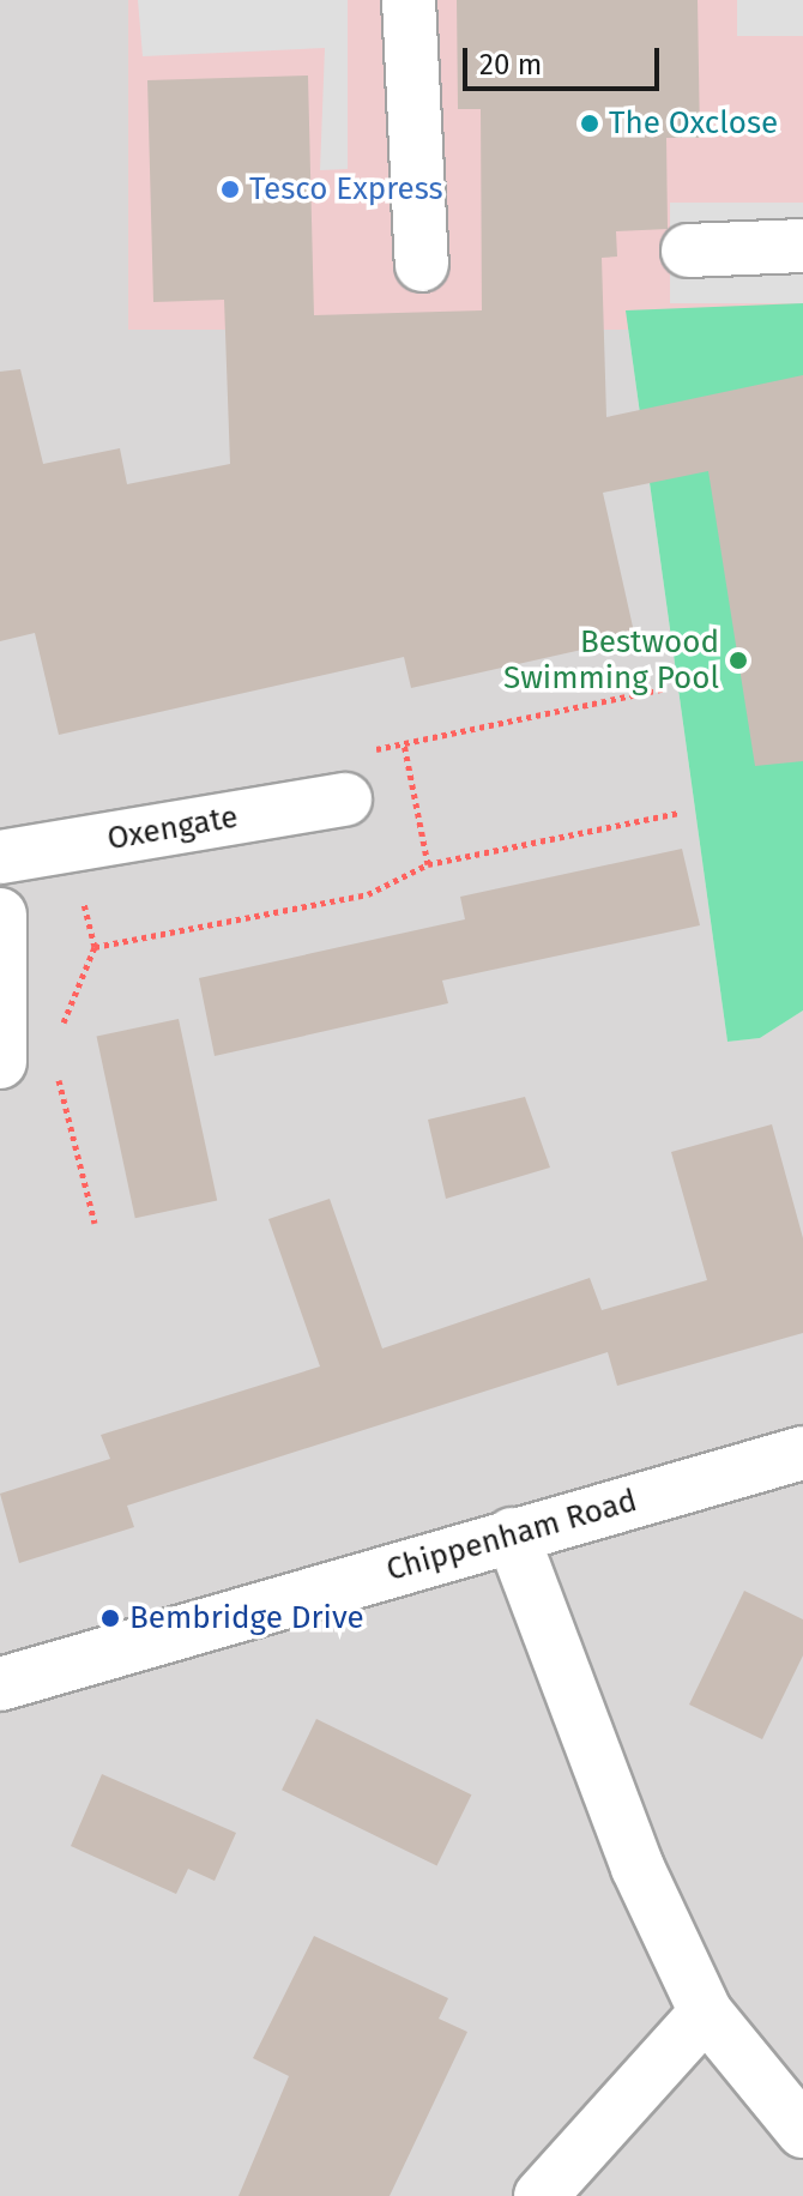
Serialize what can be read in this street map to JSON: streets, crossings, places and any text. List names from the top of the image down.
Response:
{
  "streets": {
    "street": ["Oxengate", "Chippenham Road"]
  },
  "places": [
    "The Oxclose",
    "Tesco Express",
    "Bestwood Swimming Pool",
    "Bembridge Drive"
  ],
  "scale_bar": "20 m"
}
